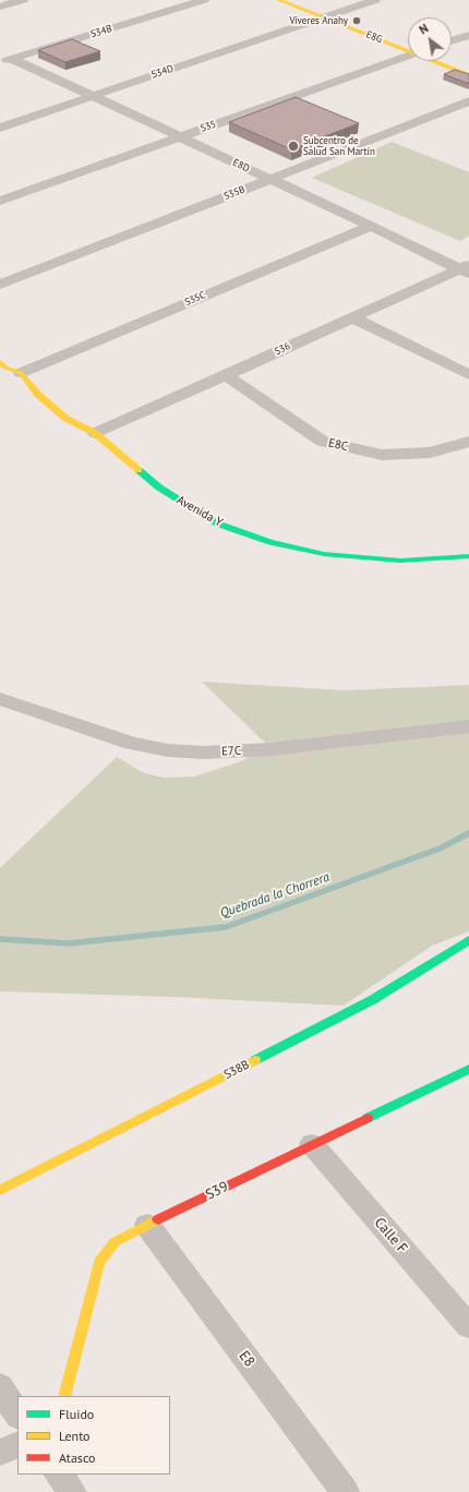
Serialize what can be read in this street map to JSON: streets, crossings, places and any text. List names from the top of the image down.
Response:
{
  "streets": {
    "street": [
      "S34B",
      "E8G",
      "S34D",
      "S35",
      "E8D",
      "S35B",
      "S35C",
      "S36",
      "E8C",
      "Avenida Y",
      "E7C",
      "S38B",
      "S39",
      "Calle F",
      "E8"
    ]
  },
  "crossings": [
    ["S34B", "E8D"],
    ["E8G", "S34D"],
    ["S34D", "E8D"],
    ["S35", "E8D"],
    ["E8D", "S35B"],
    ["E8D", "S35C"],
    ["E8D", "S36"],
    ["S35C", "Avenida Y"],
    ["S36", "E8C"],
    ["S36", "Avenida Y"],
    ["S39", "Calle F"],
    ["S39", "E8"]
  ],
  "water": ["Quebrada la Chorrera"],
  "places": ["Víveres Anahy", "Subcentro de Salud San Martín"],
  "legend": ["Fluido", "Lento", "Atasco"],
  "north": "top left"
}
